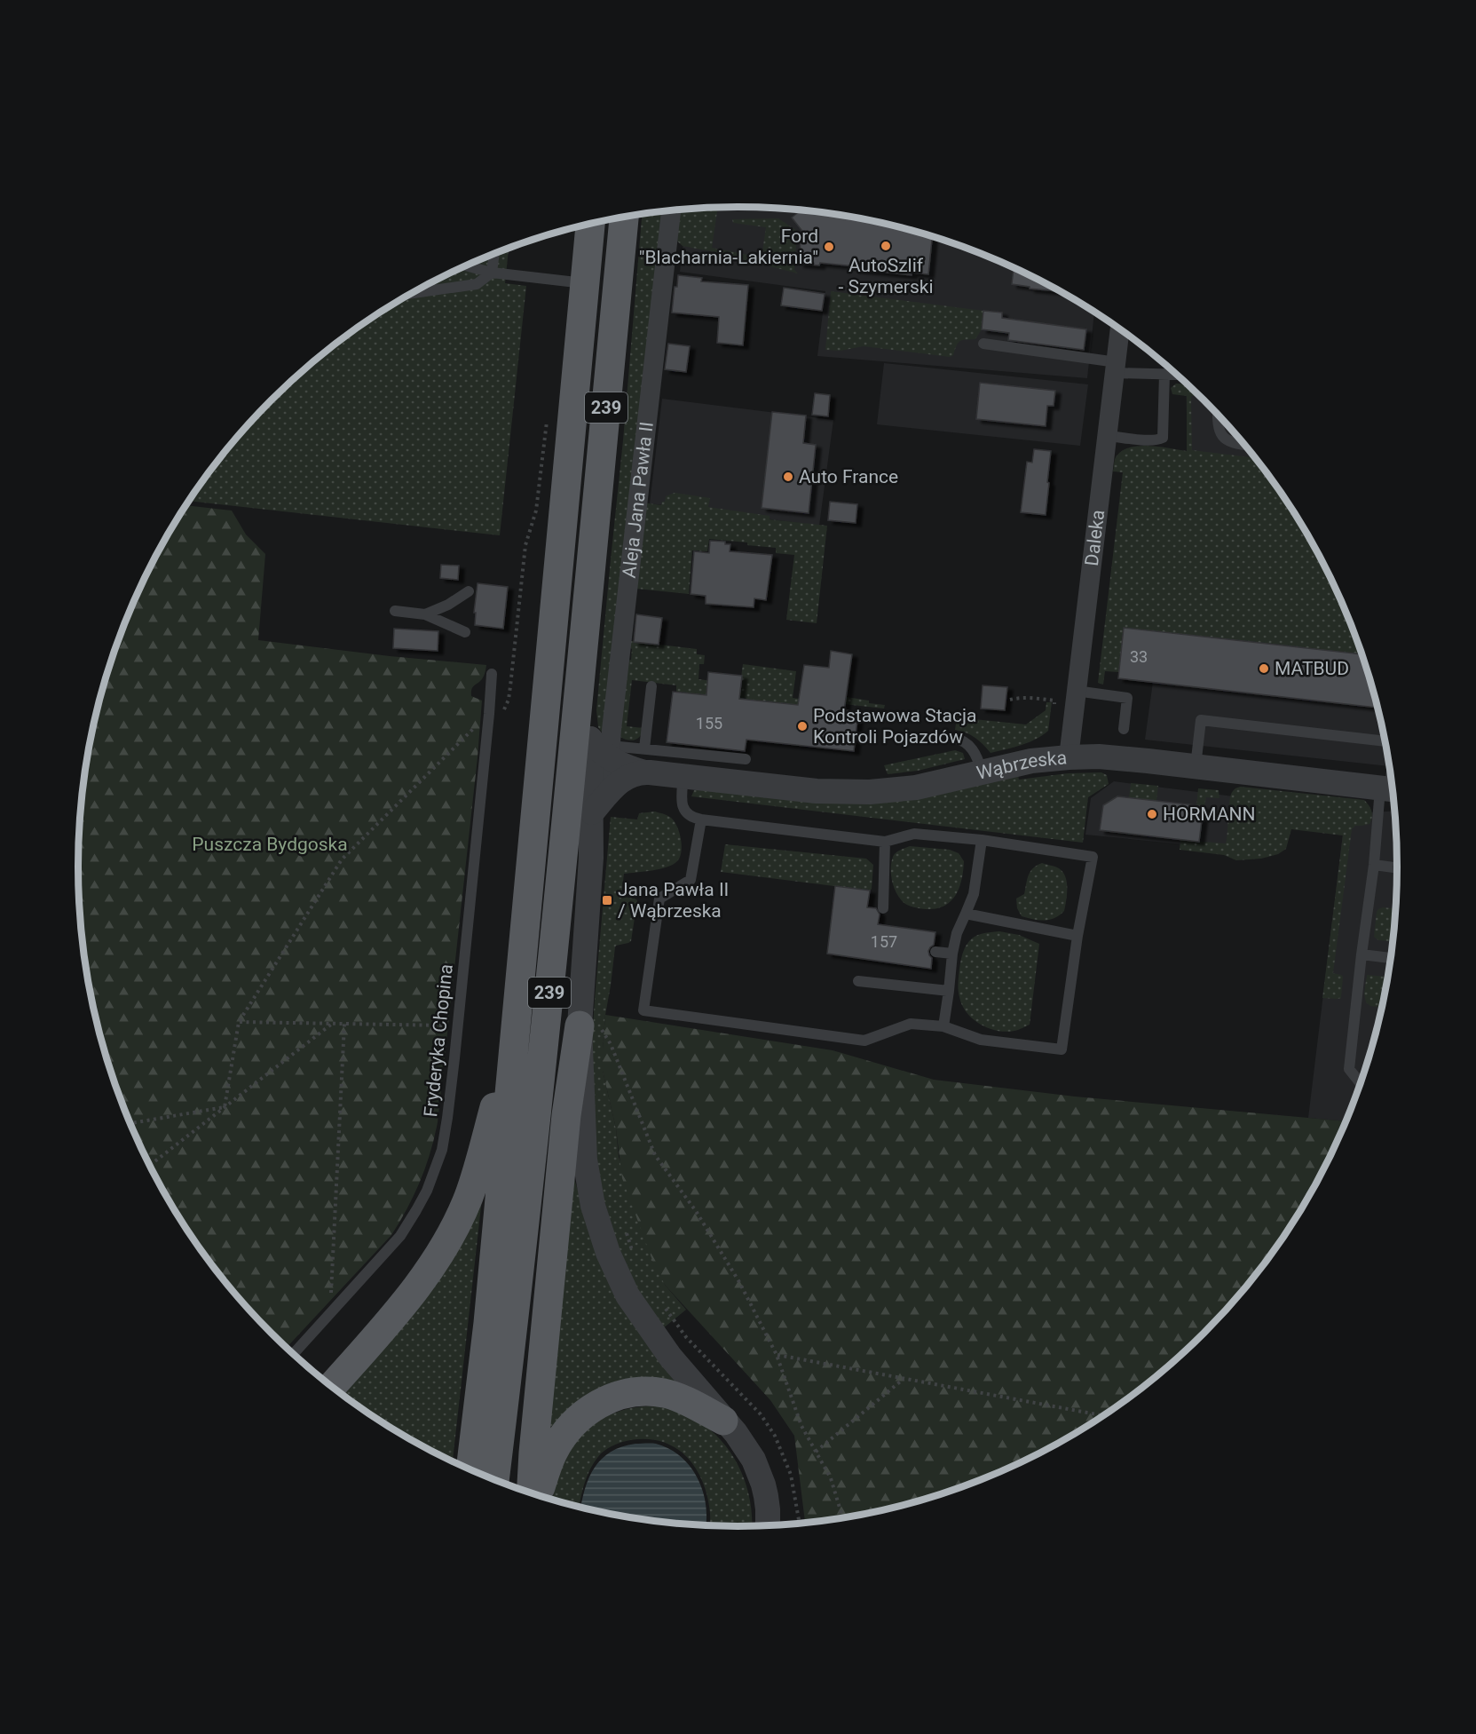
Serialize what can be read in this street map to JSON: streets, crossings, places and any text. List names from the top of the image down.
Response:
{
  "streets": {
    "main road": ["239", "Aleja Jana Pawła II"],
    "street": ["Daleka", "Wąbrzeska"],
    "lane": ["Fryderyka Chopina"]
  },
  "crossings": [
    ["239", "Aleja Jana Pawła II"],
    ["Aleja Jana Pawła II", "Wąbrzeska"],
    ["Daleka", "Wąbrzeska"]
  ],
  "parks": ["Puszcza Bydgoska"],
  "places": {
    "other": [
      "AutoSzlif - Szymerski",
      "Ford \"Blacharnia-Lakiernia\"",
      "Auto France",
      "MATBUD",
      "Podstawowa Stacja Kontroli Pojazdów",
      "HORMANN"
    ],
    "transit": ["Jana Pawła II / Wąbrzeska"]
  },
  "house_numbers": ["33", "155", "157"]
}
